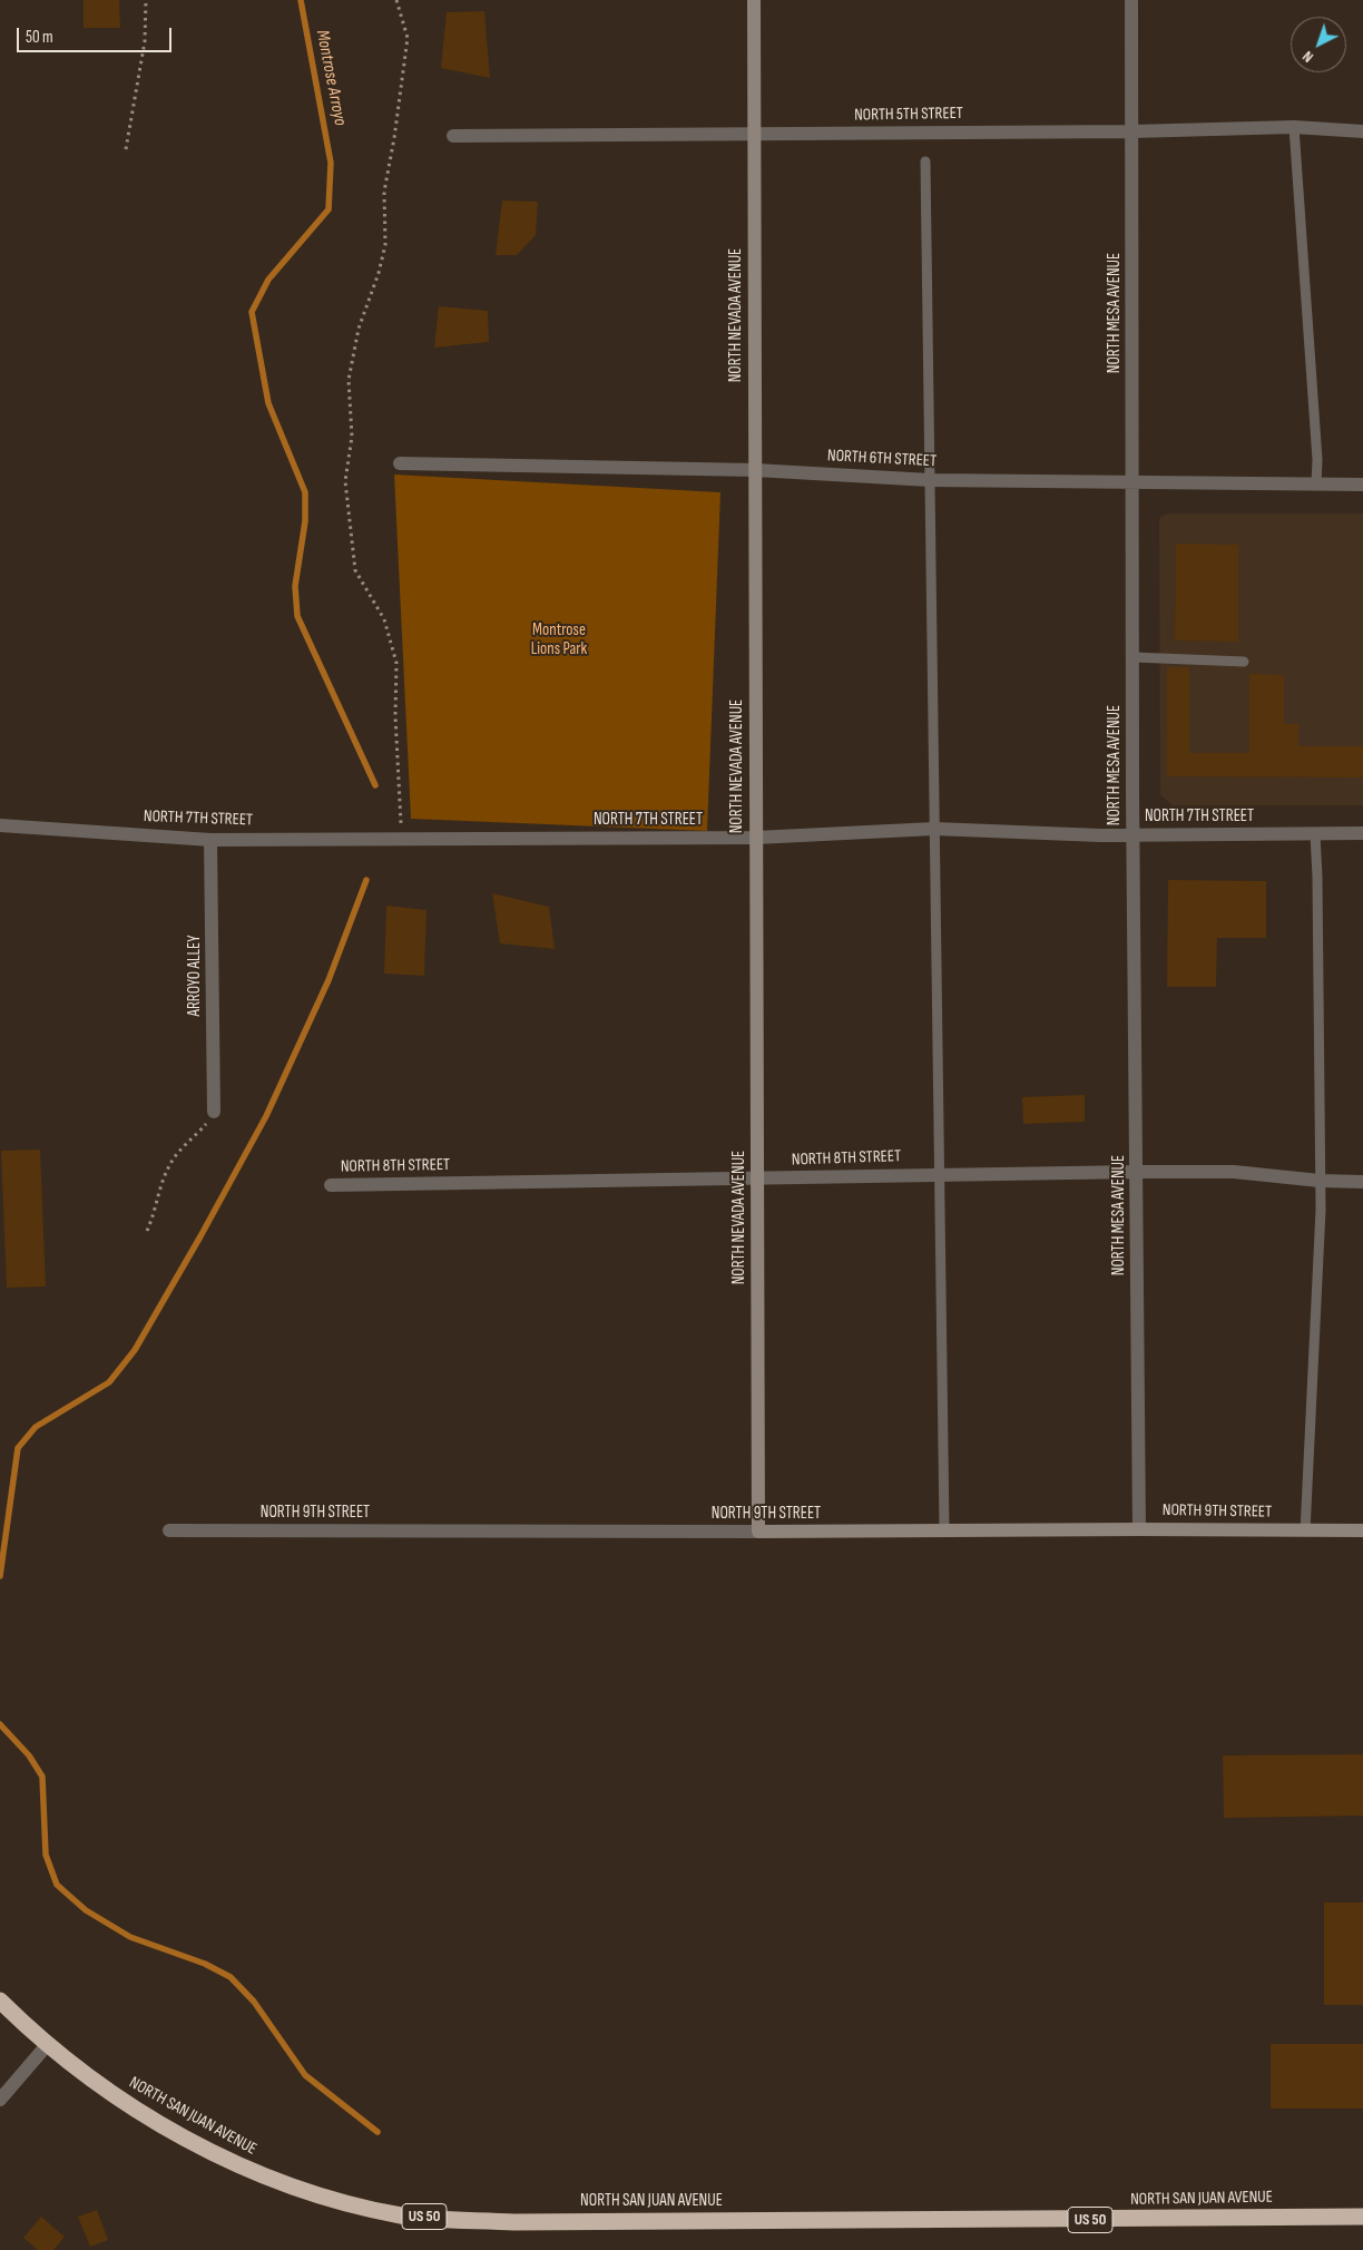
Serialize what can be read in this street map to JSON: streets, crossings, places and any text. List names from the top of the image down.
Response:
{
  "streets": {
    "highway": ["NORTH SAN JUAN AVENUE", "US 50"],
    "street": [
      "NORTH 5TH STREET",
      "NORTH MESA AVENUE",
      "NORTH NEVADA AVENUE",
      "NORTH 6TH STREET",
      "NORTH 7TH STREET",
      "ARROYO ALLEY",
      "NORTH 8TH STREET",
      "NORTH 9TH STREET"
    ]
  },
  "crossings": [
    ["NORTH 5TH STREET", "NORTH MESA AVENUE"],
    ["NORTH 5TH STREET", "NORTH NEVADA AVENUE"],
    ["NORTH MESA AVENUE", "NORTH 6TH STREET"],
    ["NORTH MESA AVENUE", "NORTH 7TH STREET"],
    ["NORTH MESA AVENUE", "NORTH 8TH STREET"],
    ["NORTH MESA AVENUE", "NORTH 9TH STREET"],
    ["NORTH NEVADA AVENUE", "NORTH 6TH STREET"],
    ["NORTH NEVADA AVENUE", "NORTH 7TH STREET"],
    ["NORTH NEVADA AVENUE", "NORTH 8TH STREET"],
    ["NORTH NEVADA AVENUE", "NORTH 9TH STREET"],
    ["NORTH 7TH STREET", "ARROYO ALLEY"]
  ],
  "water": ["Montrose Arroyo"],
  "parks": ["Montrose Lions Park"],
  "scale_bar": "50 m",
  "north": "bottom left"
}
